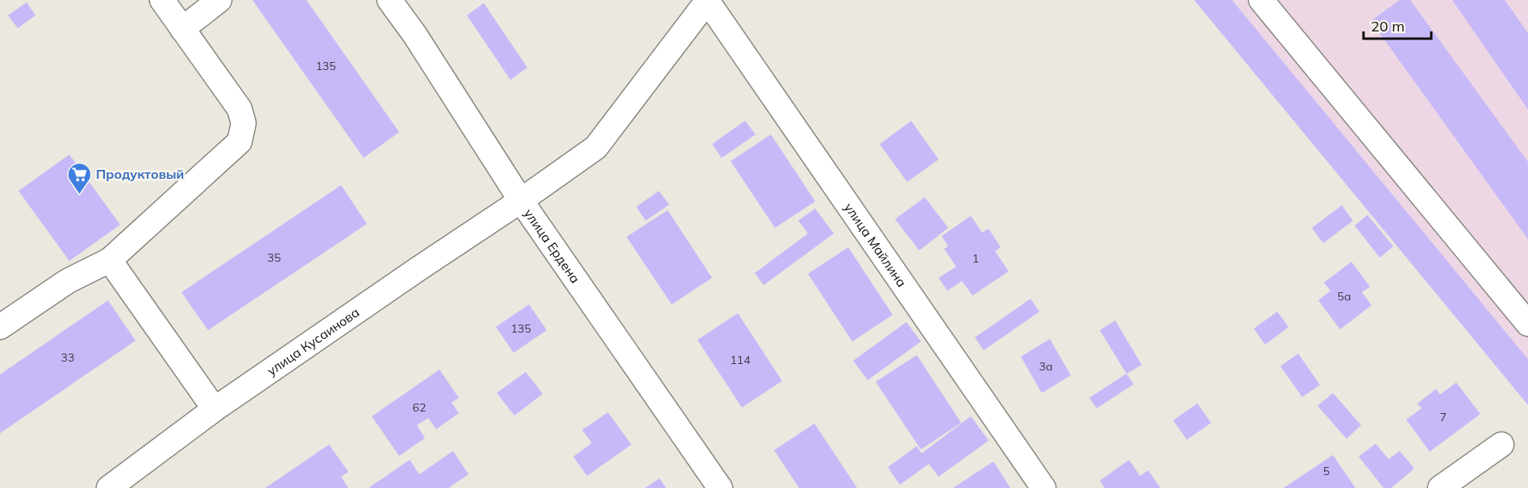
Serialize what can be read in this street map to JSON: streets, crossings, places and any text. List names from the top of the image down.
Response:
{
  "streets": {
    "street": ["улица Майлина", "улица Ердена", "улица Кусаинова"]
  },
  "crossings": [
    ["улица Майлина", "улица Кусаинова"],
    ["улица Ердена", "улица Кусаинова"]
  ],
  "places": {
    "supermarket": ["Продуктовый"]
  },
  "house_numbers": [
    "135",
    "35",
    "1",
    "5а",
    "135",
    "33",
    "114",
    "3а",
    "62",
    "7",
    "5"
  ],
  "scale_bar": "20 m"
}
